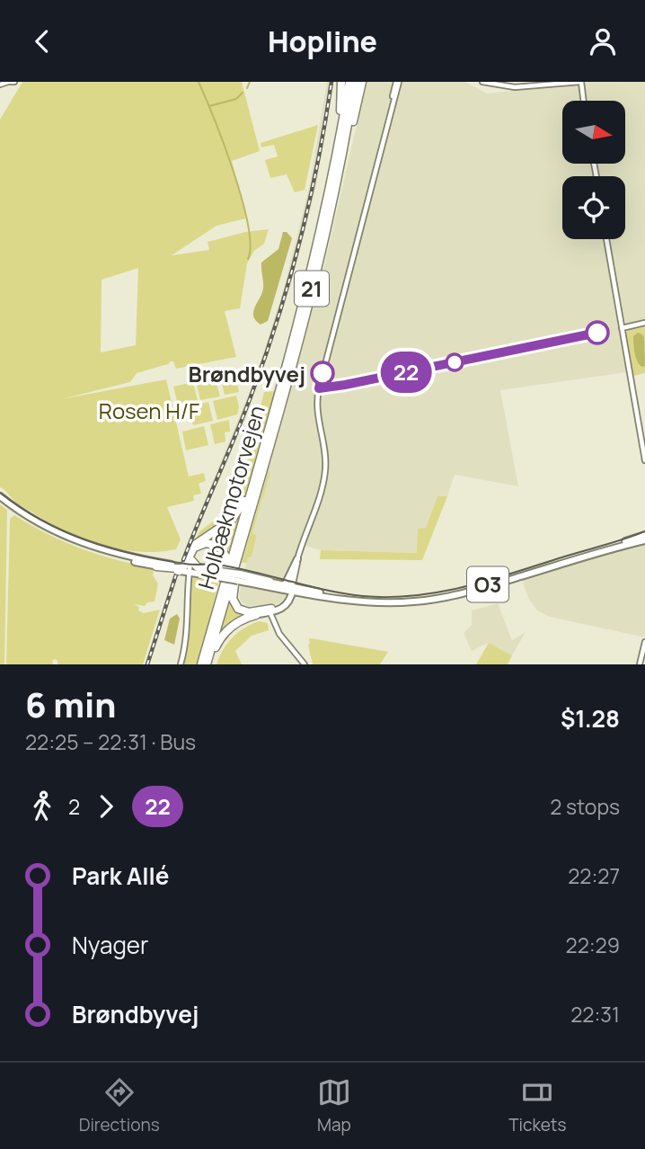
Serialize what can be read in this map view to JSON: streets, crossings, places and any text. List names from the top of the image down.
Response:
{
  "streets": {
    "highway": ["21", "Holbækmotorvejen"],
    "main road": ["O3"]
  },
  "parks": ["Rosen H/F"],
  "places": ["Brøndbyvej"],
  "lines": ["bus line 22"],
  "north": "right",
  "page": {
    "header": "Hopline",
    "on_map": "22",
    "heading": ["6 min", "22:25 – 22:31 · Bus", "$1.28"],
    "legs": ["2", "22", "2 stops"],
    "list": [
      {
        "name": "Park Allé",
        "value": "22:27"
      },
      {
        "name": "Nyager",
        "value": "22:29"
      },
      {
        "name": "Brøndbyvej",
        "value": "22:31"
      }
    ],
    "tabs": ["Directions", "Map", "Tickets"]
  }
}
